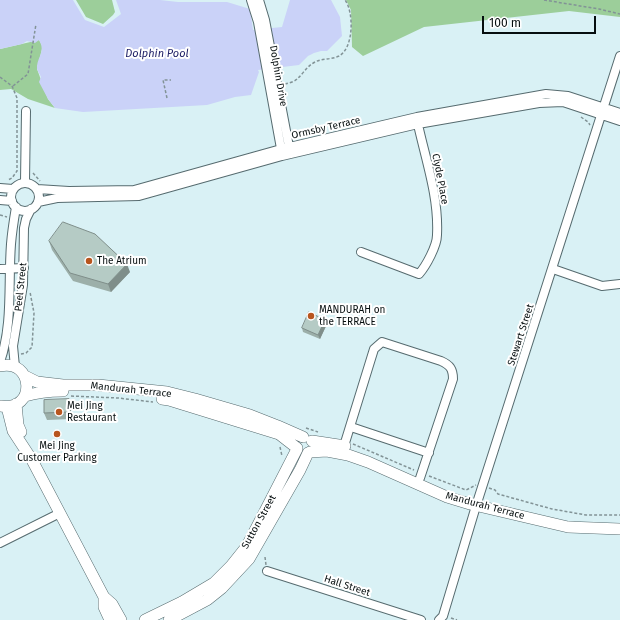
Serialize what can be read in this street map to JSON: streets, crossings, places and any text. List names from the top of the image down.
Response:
{
  "streets": {
    "main road": ["Mandurah Terrace", "Sutton Street"],
    "street": [
      "Dolphin Drive",
      "Ormsby Terrace",
      "Clyde Place",
      "Peel Street",
      "Stewart Street",
      "Hall Street"
    ]
  },
  "crossings": [
    ["Dolphin Drive", "Ormsby Terrace"],
    ["Ormsby Terrace", "Clyde Place"],
    ["Ormsby Terrace", "Peel Street"],
    ["Ormsby Terrace", "Stewart Street"],
    ["Stewart Street", "Mandurah Terrace"],
    ["Mandurah Terrace", "Sutton Street"]
  ],
  "water": ["Dolphin Pool"],
  "places": [
    "The Atrium",
    "MANDURAH on the TERRACE",
    "Mei Jing Restaurant",
    "Mei Jing Customer Parking"
  ],
  "scale_bar": "100 m"
}
